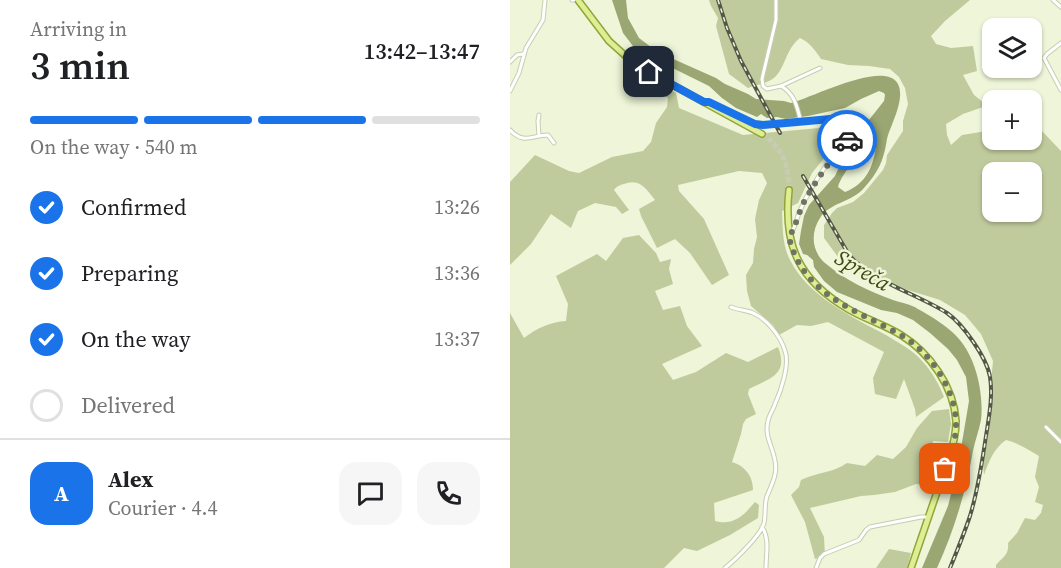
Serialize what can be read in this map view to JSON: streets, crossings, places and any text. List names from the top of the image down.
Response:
{
  "water": ["Spreča"],
  "page": {
    "heading": ["3 min", "Arriving in", "13:42–13:47"],
    "panel": ["Alex", "Courier · 4.4"],
    "map_buttons": ["+", "−"],
    "bar": "On the way · 540 m",
    "list": [
      ["Confirmed", "13:26"],
      ["Preparing", "13:36"],
      ["On the way", "13:37"],
      "Delivered"
    ],
    "round": "A"
  }
}
